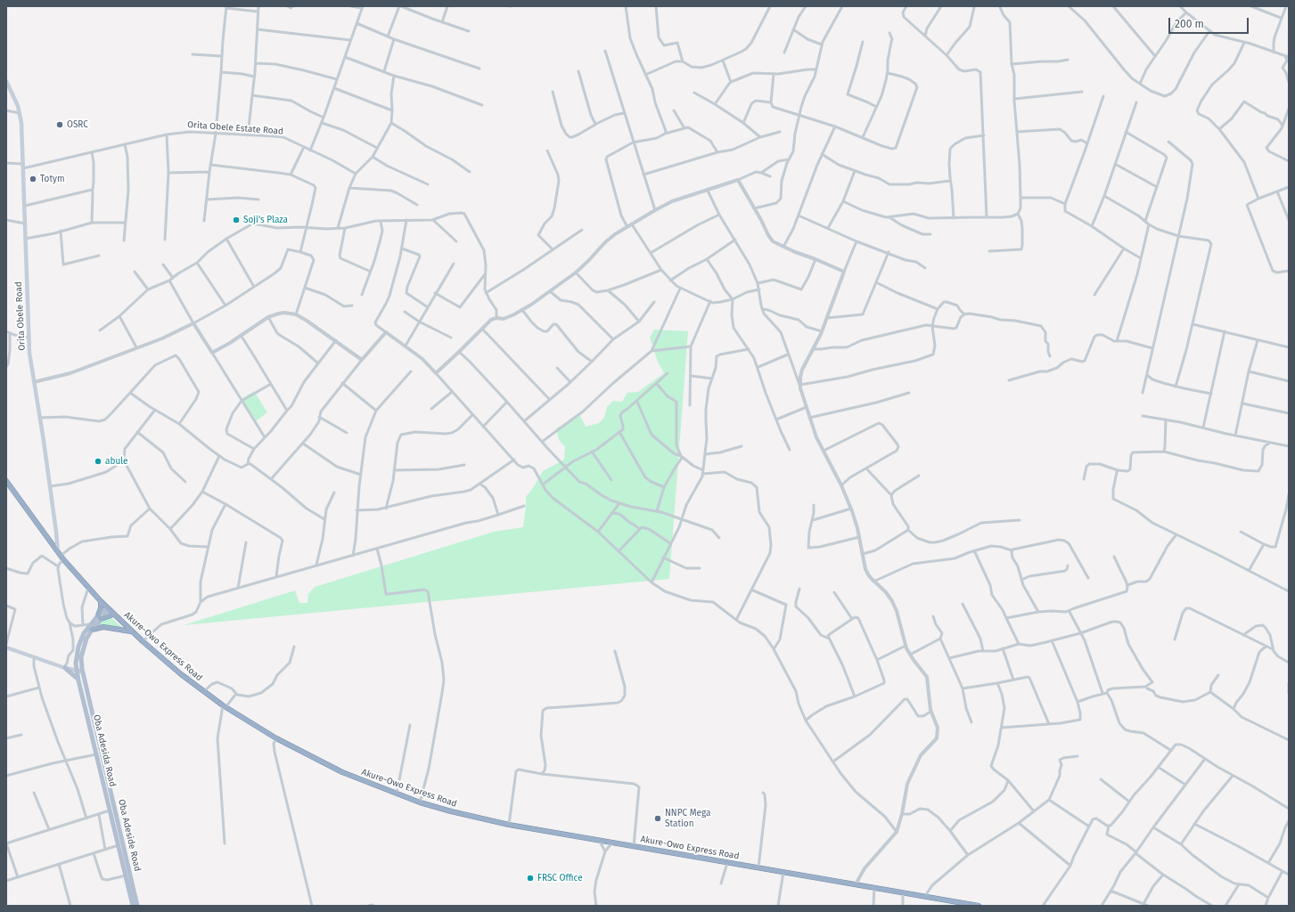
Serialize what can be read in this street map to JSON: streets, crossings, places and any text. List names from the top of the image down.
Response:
{
  "streets": {
    "highway": ["Akure-Owo Express Road"],
    "main road": ["Orita Obele Road", "Oba Adesida Road", "Oba Adeside Road"],
    "street": ["Orita Obele Estate Road"]
  },
  "crossings": [
    ["Orita Obele Estate Road", "Orita Obele Road"],
    ["Orita Obele Road", "Akure-Owo Express Road"],
    ["Oba Adesida Road", "Oba Adeside Road"]
  ],
  "places": [
    "OSRC",
    "Totym",
    "Soji's Plaza",
    "abule",
    "NNPC Mega Station",
    "FRSC Office"
  ],
  "scale_bar": "200 m"
}
